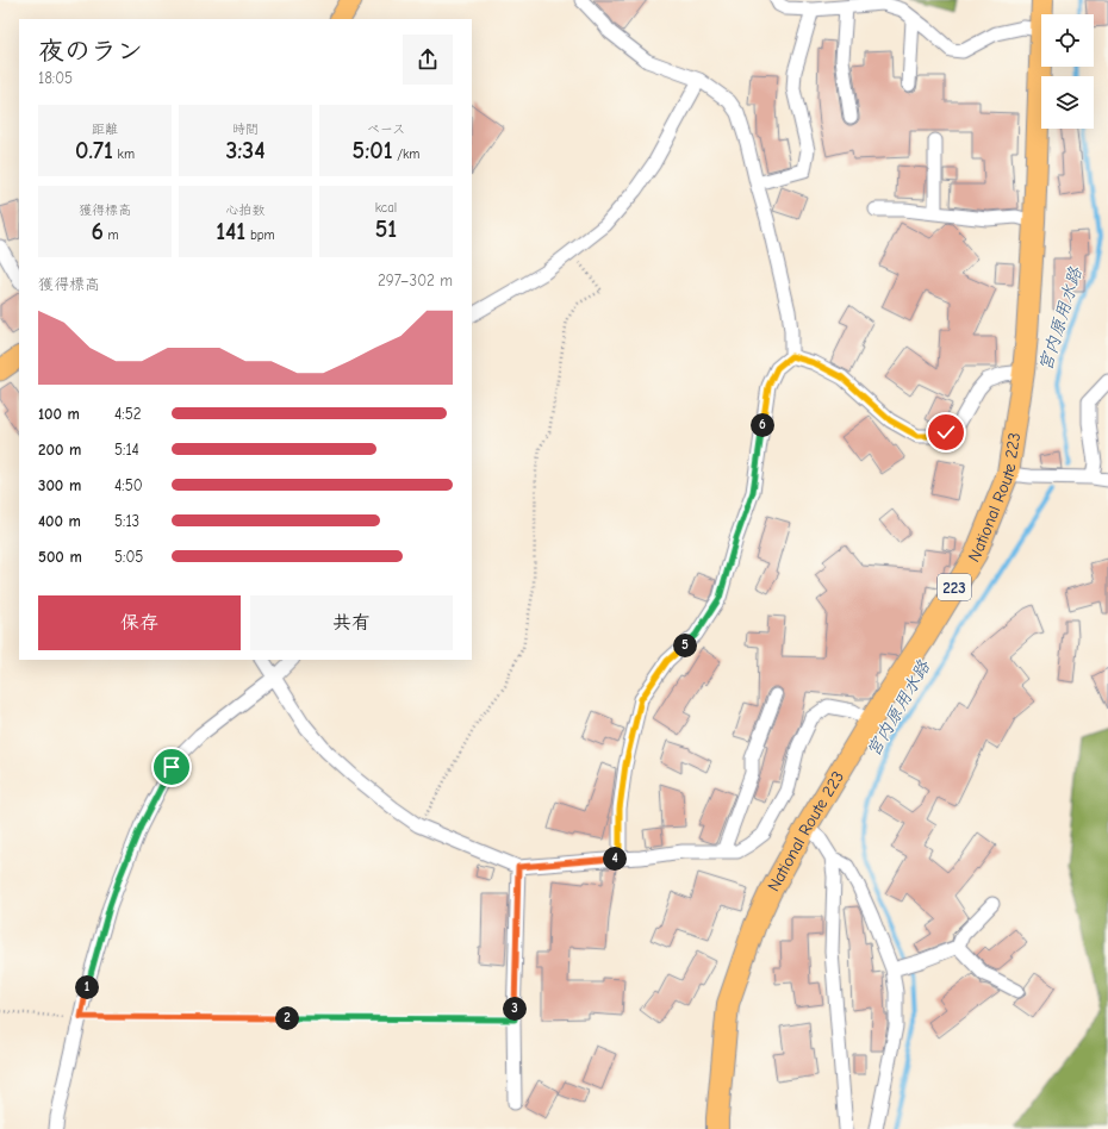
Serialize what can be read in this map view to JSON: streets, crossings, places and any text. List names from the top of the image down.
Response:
{
  "streets": {
    "highway": ["National Route 223", "223"]
  },
  "water": ["宮内原用水路"],
  "page": {
    "heading": ["夜のラン", "18:05"],
    "stats": [
      ["距離", "0.71 km"],
      ["時間", "3:34"],
      ["ペース", "5:01 /km"],
      ["獲得標高", "6 m"],
      ["心拍数", "141 bpm"],
      ["kcal", "51"]
    ],
    "chart": ["獲得標高", "297–302 m"],
    "list": [
      {
        "name": "100 m",
        "note": "4:52"
      },
      {
        "name": "200 m",
        "note": "5:14"
      },
      {
        "name": "300 m",
        "note": "4:50"
      },
      {
        "name": "400 m",
        "note": "5:13"
      },
      {
        "name": "500 m",
        "note": "5:05"
      }
    ],
    "pins": [
      "6",
      "5",
      "4",
      "1",
      "3",
      "2"
    ],
    "buttons": ["保存", "共有"]
  }
}
